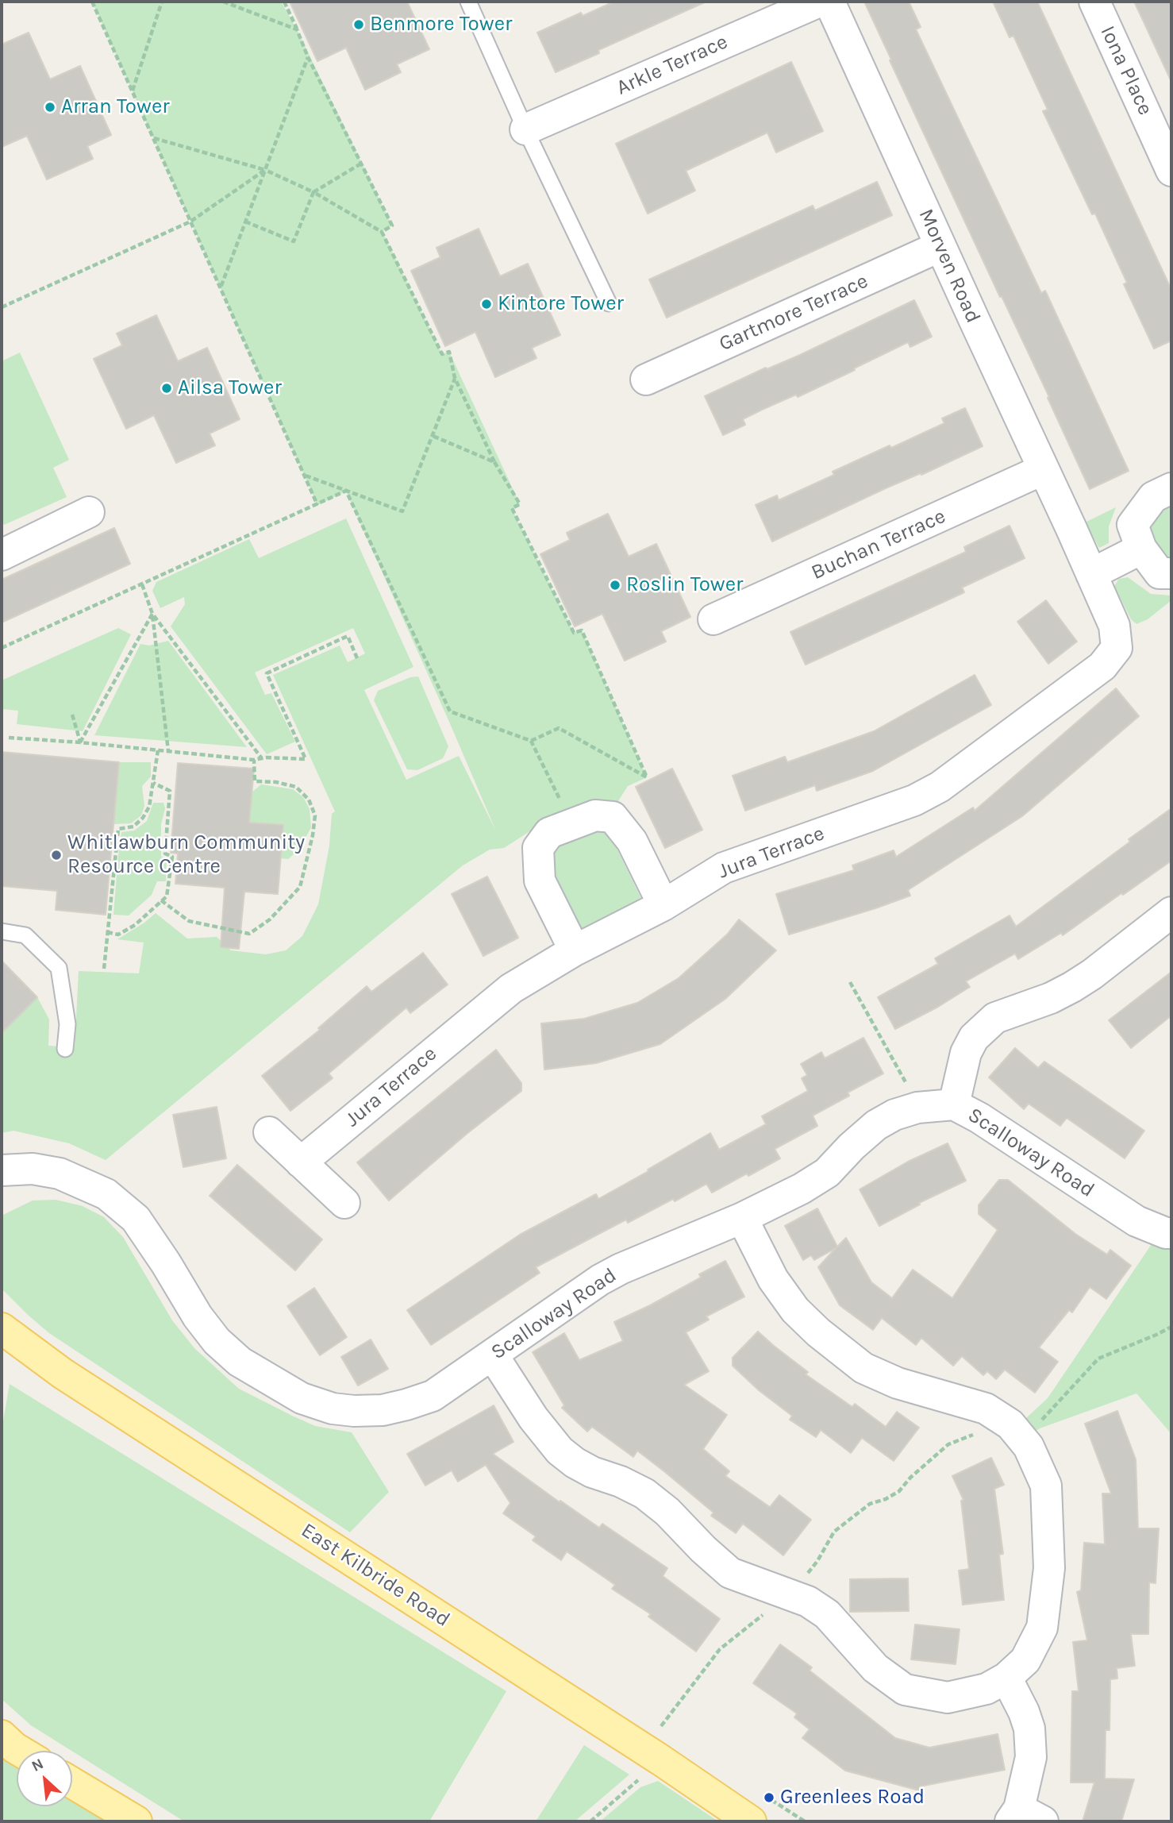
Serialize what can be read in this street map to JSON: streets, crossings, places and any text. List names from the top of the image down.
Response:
{
  "streets": {
    "main road": ["East Kilbride Road"],
    "street": [
      "Arkle Terrace",
      "Iona Place",
      "Morven Road",
      "Gartmore Terrace",
      "Buchan Terrace",
      "Jura Terrace",
      "Scalloway Road"
    ]
  },
  "crossings": [
    ["Morven Road", "Gartmore Terrace"],
    ["Morven Road", "Buchan Terrace"],
    ["Morven Road", "Jura Terrace"]
  ],
  "places": [
    "Benmore Tower",
    "Arran Tower",
    "Kintore Tower",
    "Ailsa Tower",
    "Roslin Tower",
    "Whitlawburn Community Resource Centre",
    "Greenlees Road"
  ],
  "north": "top left"
}
